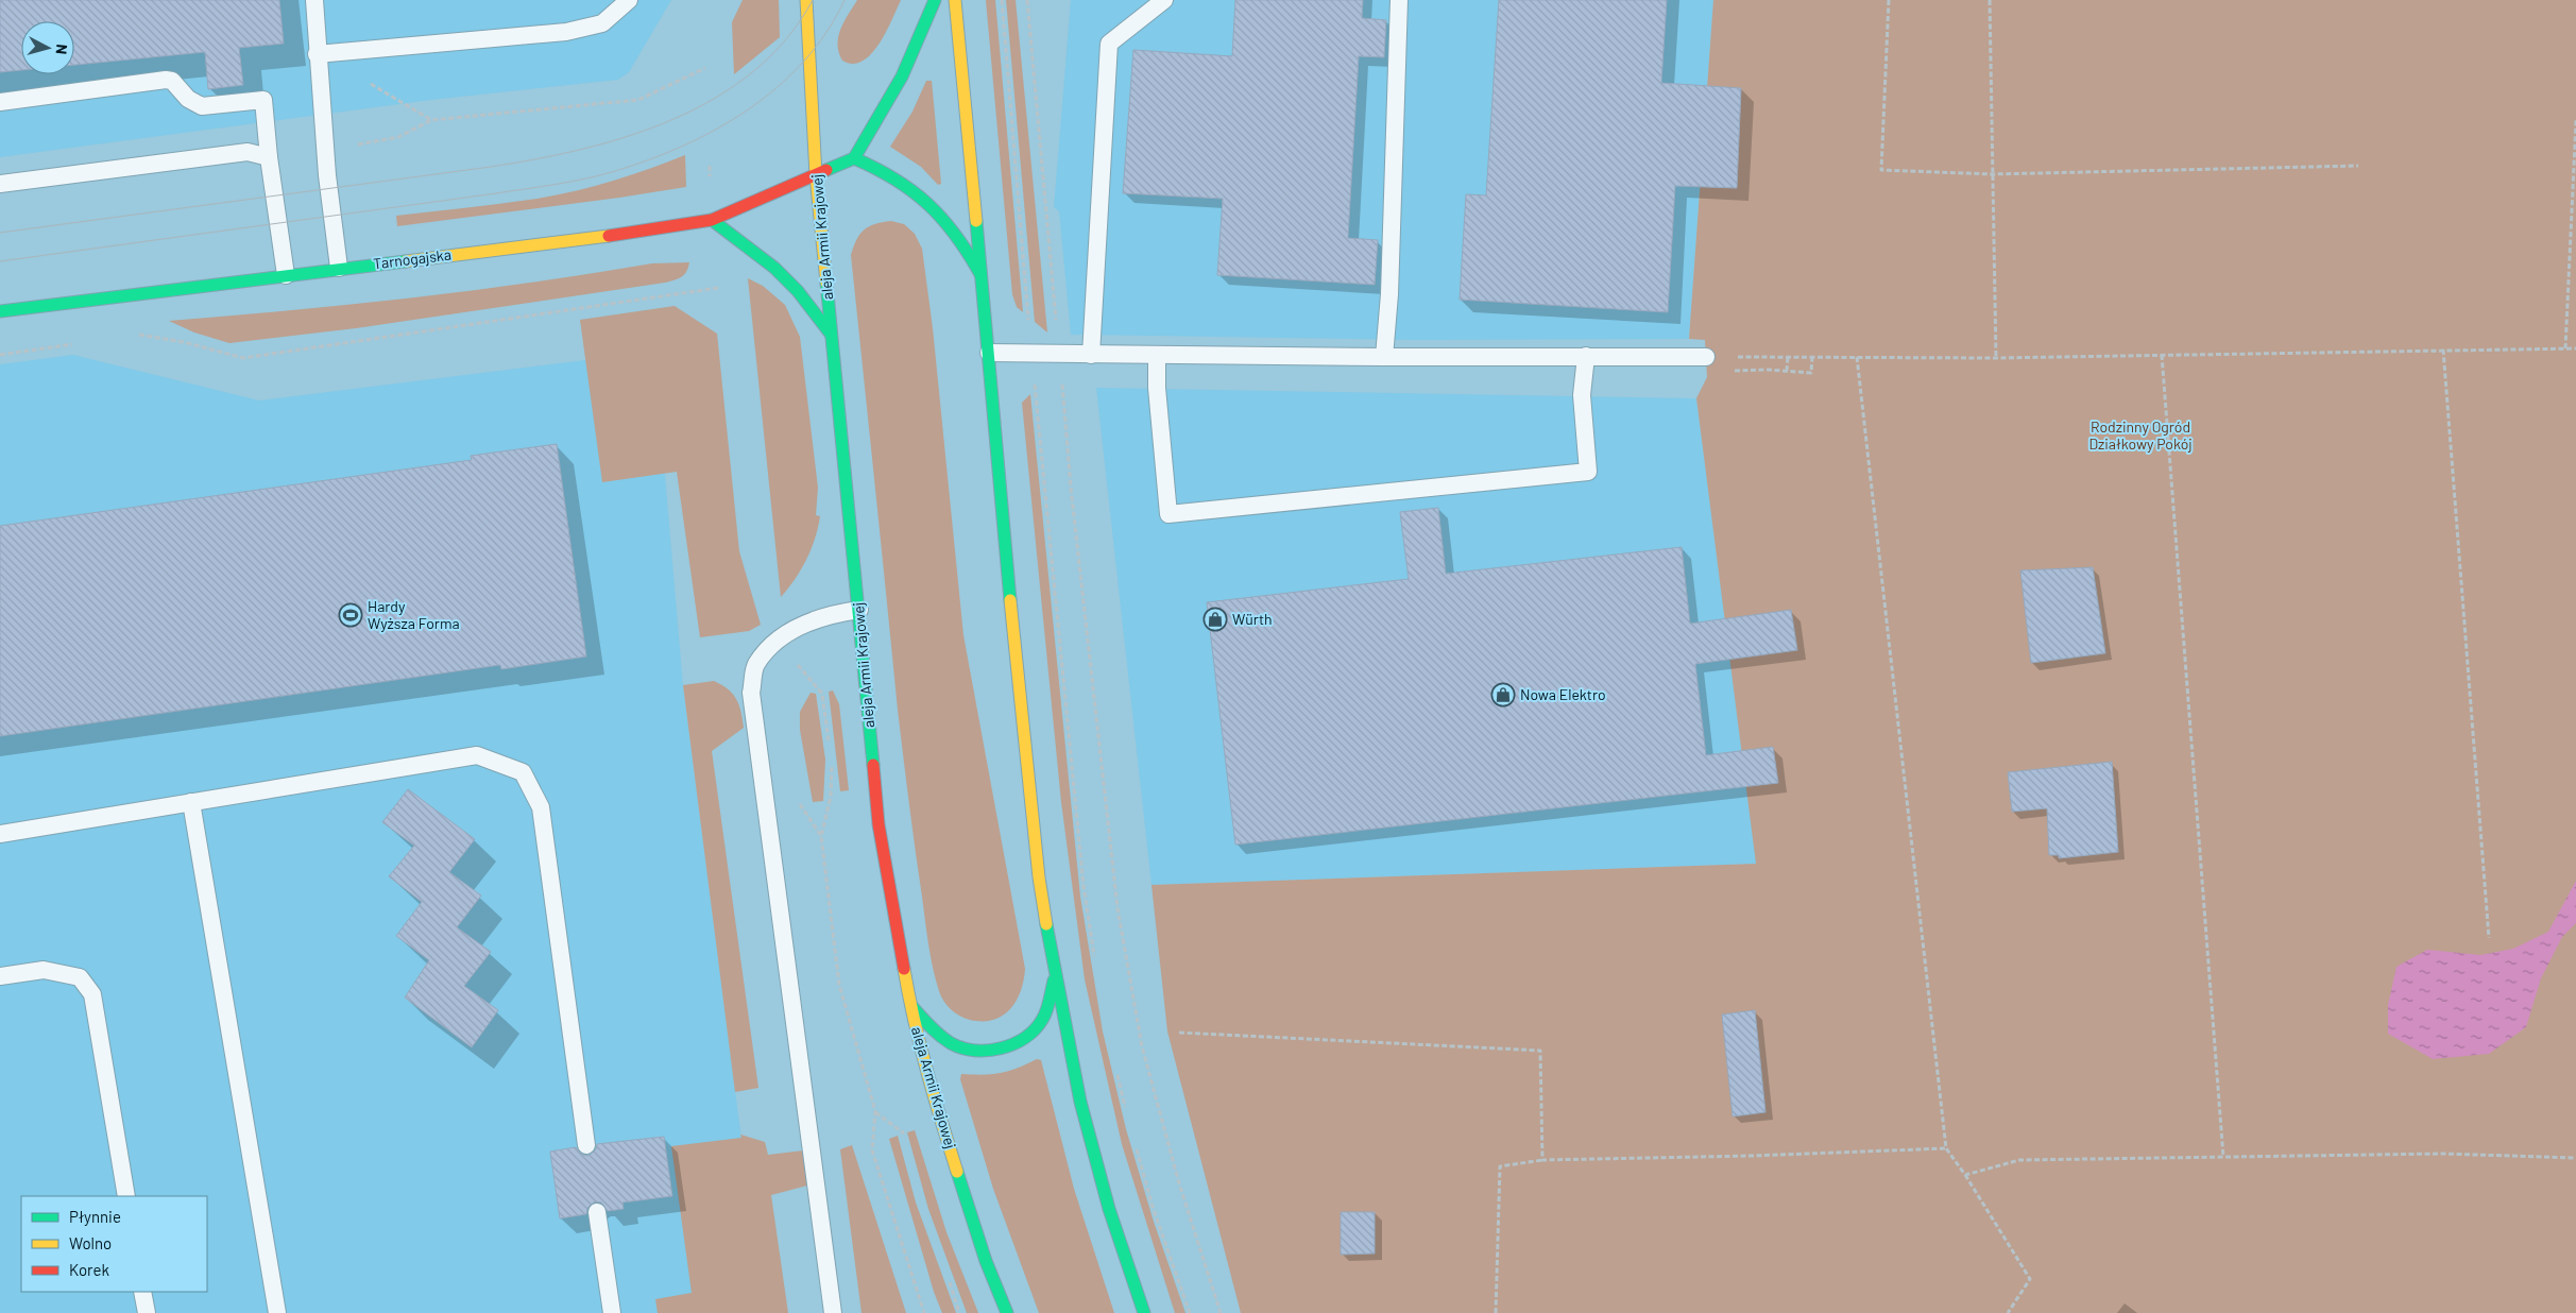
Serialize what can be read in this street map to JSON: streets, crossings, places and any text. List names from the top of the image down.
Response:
{
  "streets": {
    "main road": ["aleja Armii Krajowej", "Tarnogajska"]
  },
  "crossings": [
    ["aleja Armii Krajowej", "Tarnogajska"]
  ],
  "parks": ["Rodzinny Ogród Działkowy Pokój"],
  "places": {
    "sports": ["Hardy Wyższa Forma"],
    "shop": ["Würth", "Nowa Elektro"]
  },
  "legend": ["Płynnie", "Wolno", "Korek"],
  "north": "right"
}
